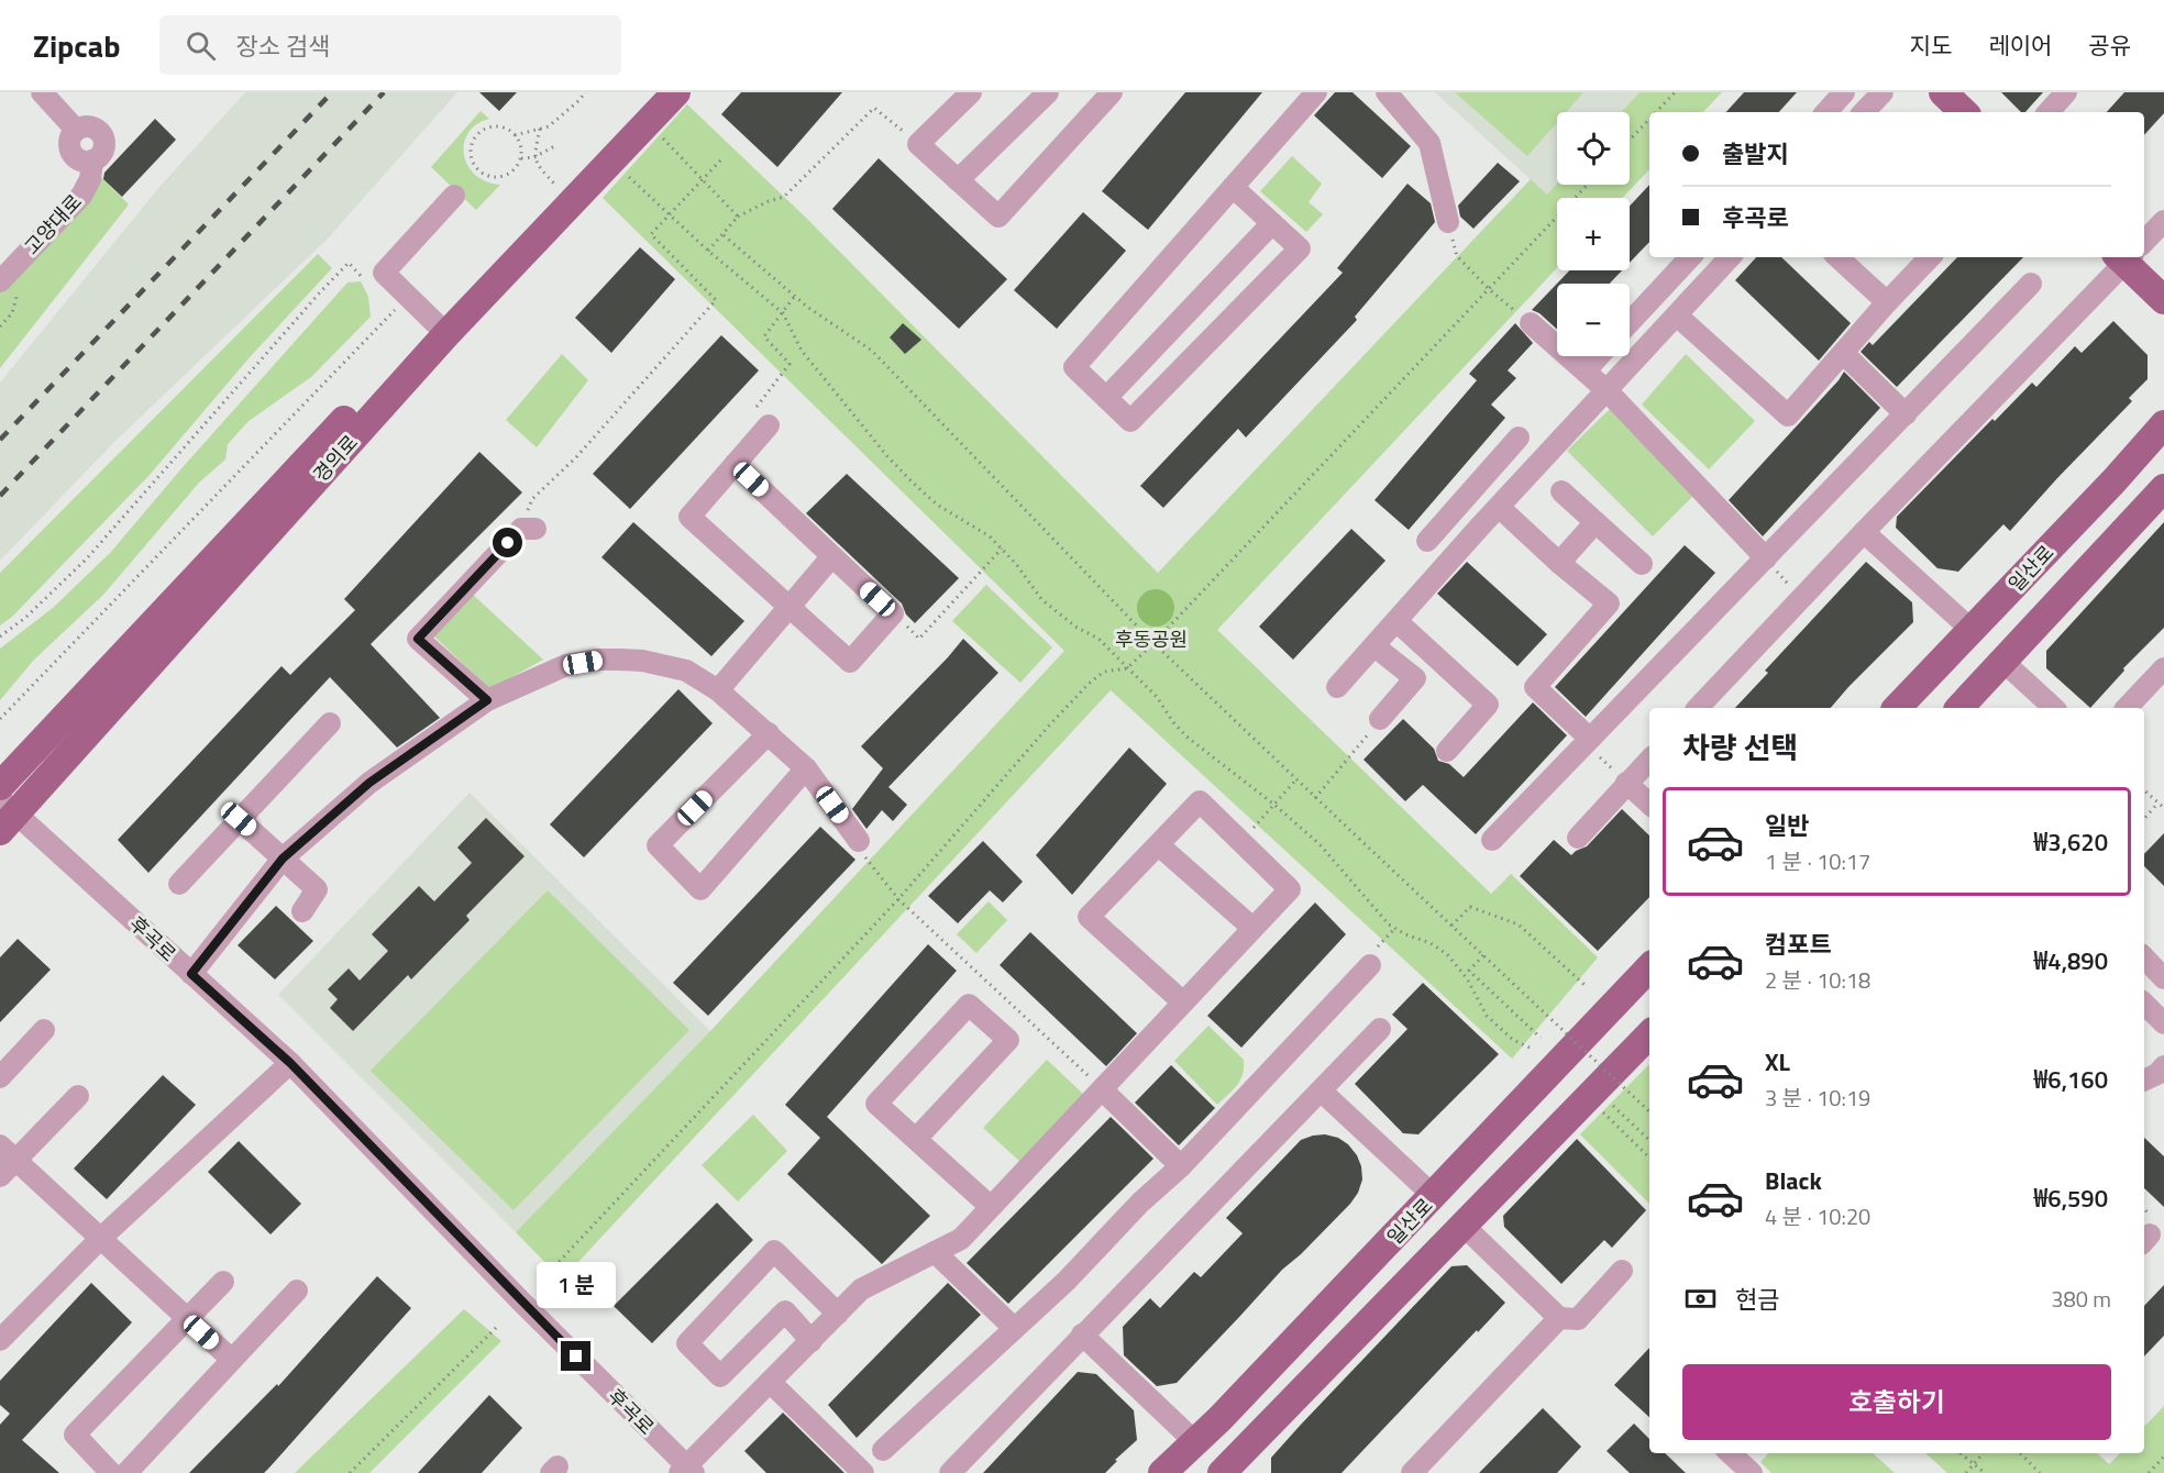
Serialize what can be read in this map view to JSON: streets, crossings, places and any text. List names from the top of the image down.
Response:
{
  "streets": {
    "main road": ["경의로", "일산로"],
    "street": ["고양대로", "후곡로"]
  },
  "crossings": [
    ["경의로", "후곡로"]
  ],
  "parks": ["후동공원"],
  "page": {
    "header": "Zipcab",
    "search": "장소 검색",
    "nav": ["지도", "레이어", "공유"],
    "map_buttons": ["+", "−"],
    "banner": ["출발지", "후곡로"],
    "heading": "차량 선택",
    "list": [
      {
        "name": "일반",
        "note": "1 분 · 10:17",
        "value": "₩3,620"
      },
      {
        "name": "컴포트",
        "note": "2 분 · 10:18",
        "value": "₩4,890"
      },
      {
        "name": "XL",
        "note": "3 분 · 10:19",
        "value": "₩6,160"
      },
      {
        "name": "Black",
        "note": "4 분 · 10:20",
        "value": "₩6,590"
      }
    ],
    "bubble": "1 분",
    "pay": ["현금", "380 m"],
    "buttons": "호출하기"
  }
}
